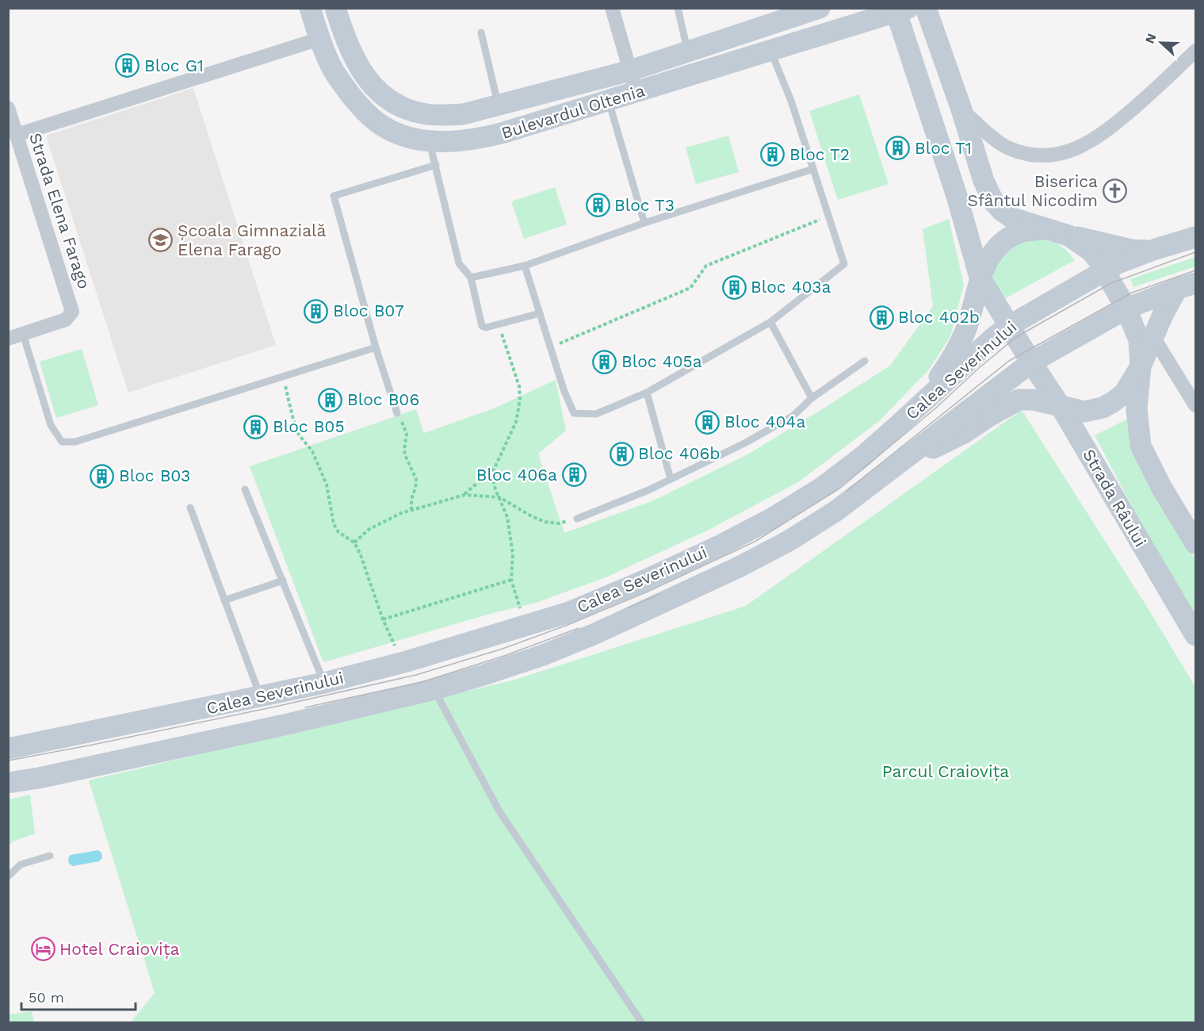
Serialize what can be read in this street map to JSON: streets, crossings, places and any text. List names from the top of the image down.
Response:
{
  "streets": {
    "main road": ["Bulevardul Oltenia", "Calea Severinului", "Strada Râului"],
    "street": ["Strada Elena Farago"]
  },
  "crossings": [
    ["Calea Severinului", "Strada Râului"]
  ],
  "parks": ["Parcul Craiovița"],
  "places": {
    "building": [
      "Bloc G1",
      "Bloc T1",
      "Bloc T2",
      "Bloc T3",
      "Bloc 403a",
      "Bloc B07",
      "Bloc 402b",
      "Bloc 405a",
      "Bloc B06",
      "Bloc 404a",
      "Bloc B05",
      "Bloc 406b",
      "Bloc 406a",
      "Bloc B03"
    ],
    "church": ["Biserica Sfântul Nicodim"],
    "school or university": ["Școala Gimnazială Elena Farago"],
    "hotel": ["Hotel Craiovița"]
  },
  "scale_bar": "50 m",
  "north": "left"
}
